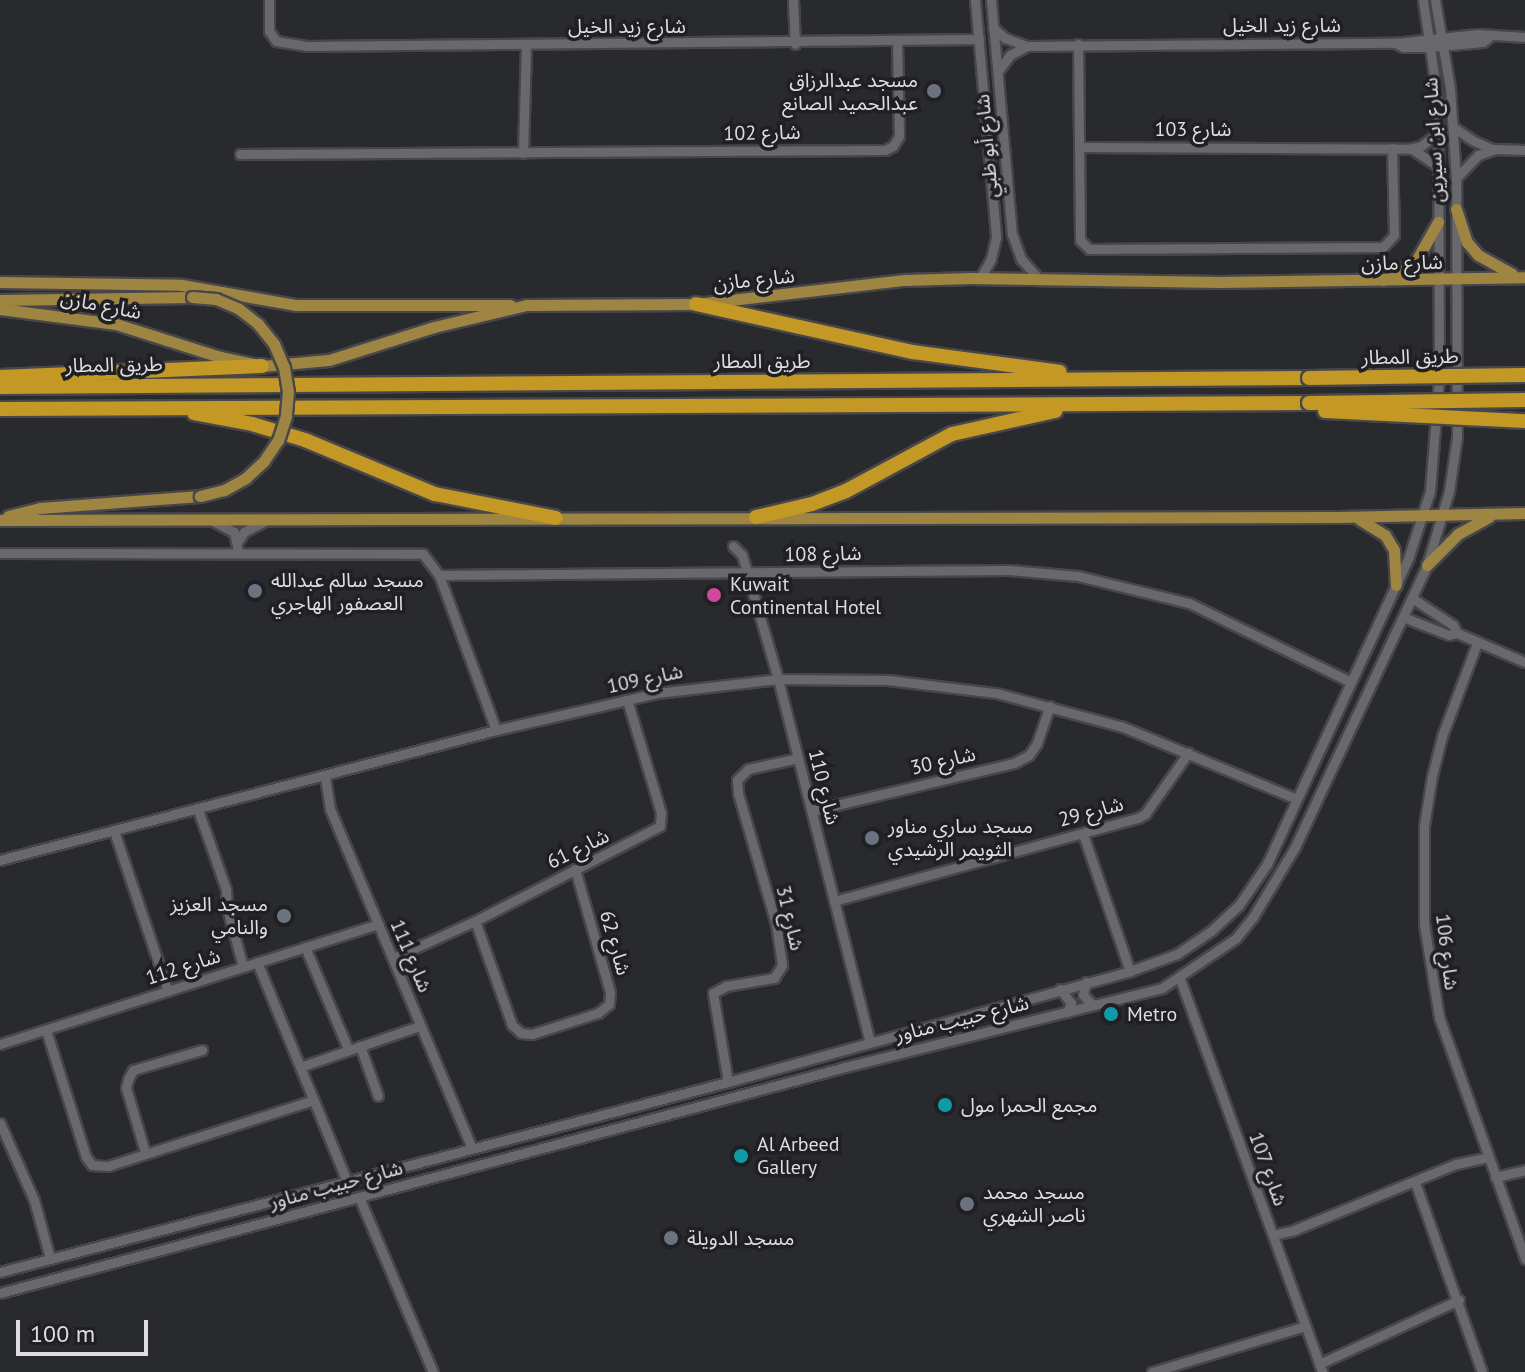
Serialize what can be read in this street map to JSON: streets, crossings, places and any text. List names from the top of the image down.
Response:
{
  "streets": {
    "highway": ["طريق المطار"],
    "main road": ["شارع مازن"],
    "street": [
      "شارع زيد الخيل",
      "شارع 103",
      "شارع 102",
      "شارع ابن سيرين",
      "شارع أبو ظبي",
      "شارع 108",
      "شارع 109",
      "شارع 30",
      "شارع 110",
      "شارع 29",
      "شارع 61",
      "شارع 31",
      "شارع 62",
      "شارع 106",
      "شارع 111",
      "شارع 112",
      "شارع حبيب مناور",
      "شارع 107"
    ]
  },
  "crossings": [
    ["شارع زيد الخيل", "شارع 102"],
    ["شارع زيد الخيل", "شارع ابن سيرين"],
    ["شارع زيد الخيل", "شارع أبو ظبي"],
    ["شارع 103", "شارع ابن سيرين"],
    ["شارع ابن سيرين", "شارع مازن"],
    ["شارع ابن سيرين", "شارع حبيب مناور"],
    ["شارع أبو ظبي", "شارع مازن"],
    ["شارع مازن", "شارع حبيب مناور"],
    ["شارع 108", "شارع 110"],
    ["شارع 108", "شارع حبيب مناور"],
    ["شارع 109", "شارع 30"],
    ["شارع 109", "شارع 110"],
    ["شارع 109", "شارع 29"],
    ["شارع 109", "شارع 61"],
    ["شارع 109", "شارع 111"],
    ["شارع 109", "شارع حبيب مناور"],
    ["شارع 30", "شارع 110"],
    ["شارع 110", "شارع 29"],
    ["شارع 110", "شارع 31"],
    ["شارع 110", "شارع حبيب مناور"],
    ["شارع 61", "شارع 62"],
    ["شارع 61", "شارع 111"],
    ["شارع 31", "شارع حبيب مناور"],
    ["شارع 111", "شارع 112"],
    ["شارع 111", "شارع حبيب مناور"],
    ["شارع حبيب مناور", "شارع 107"]
  ],
  "places": [
    "مسجد عبدالرزاق عبدالحميد الصانع",
    "مسجد سالم عبدالله العصفور الهاجري",
    "Kuwait Continental Hotel",
    "مسجد ساري مناور الثويمر الرشيدي",
    "مسجد العزيز والنامي",
    "Metro",
    "مجمع الحمرا مول",
    "Al Arbeed Gallery",
    "مسجد محمد ناصر الشهري",
    "مسجد الدويلة"
  ],
  "scale_bar": "100 m"
}
